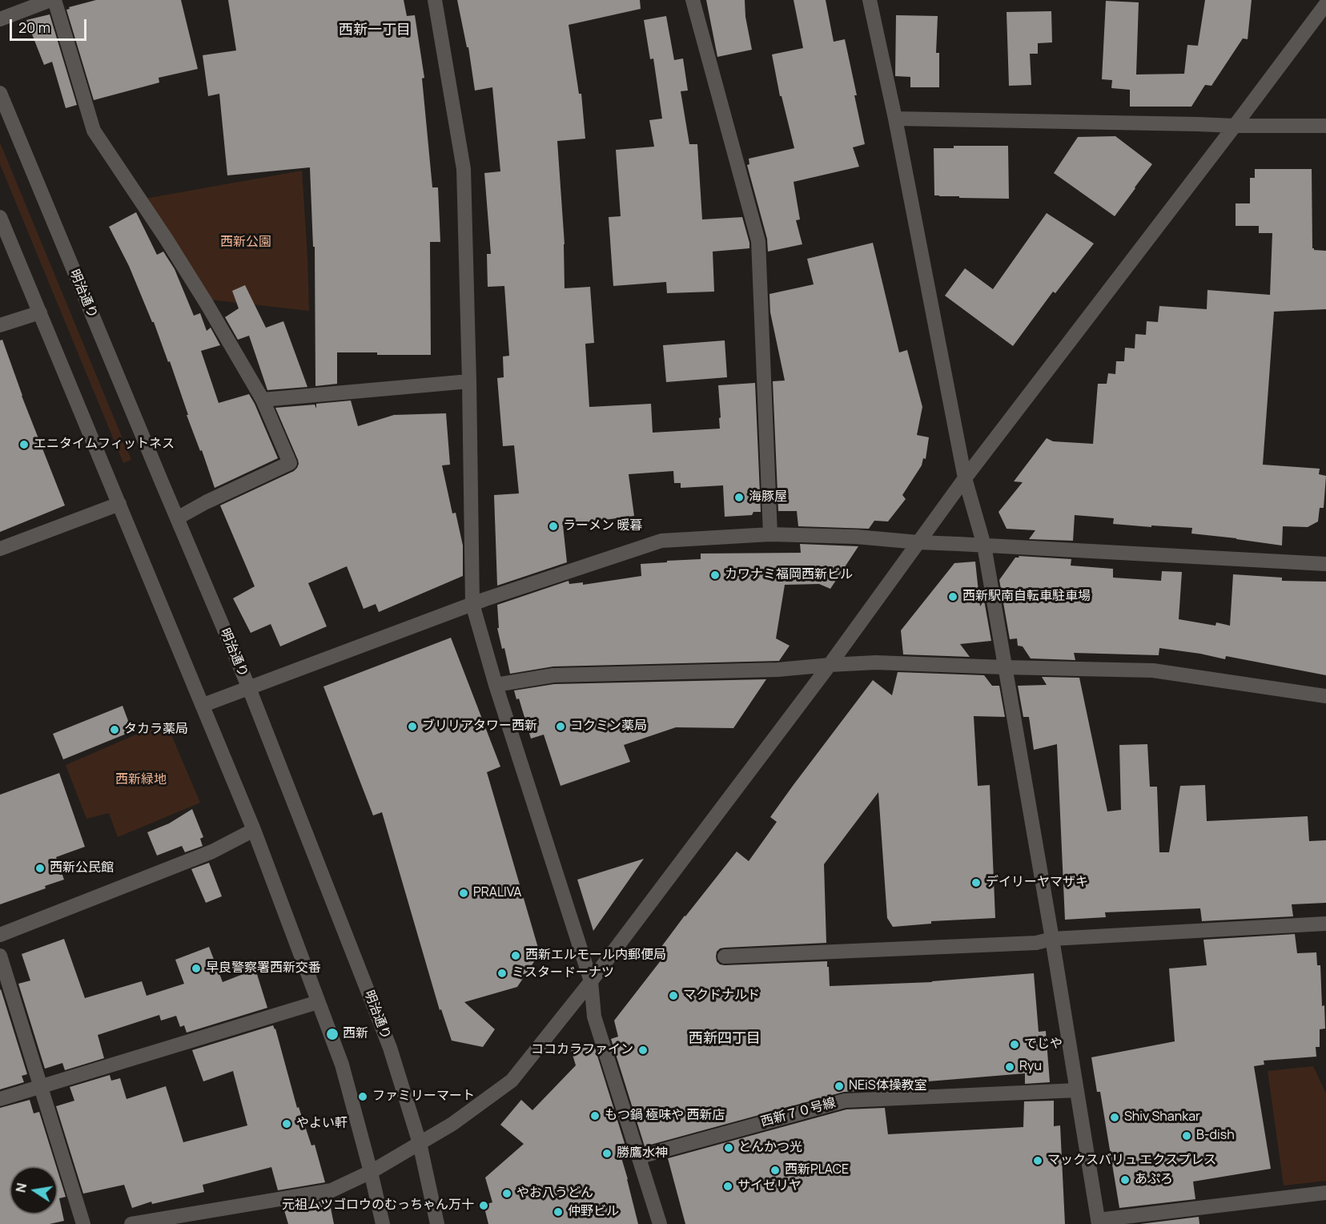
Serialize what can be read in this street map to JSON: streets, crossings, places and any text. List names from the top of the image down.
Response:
{
  "streets": {
    "street": ["明治通り", "西新７０号線"]
  },
  "districts": ["西新一丁目", "西新四丁目"],
  "parks": ["西新公園", "西新緑地"],
  "places": [
    "エニタイムフィットネス",
    "海豚屋",
    "ラーメン 暖暮",
    "カワナミ福岡西新ビル",
    "西新駅南自転車駐車場",
    "ブリリアタワー西新",
    "コクミン薬局",
    "タカラ薬局",
    "西新公民館",
    "デイリーヤマザキ",
    "PRALIVA",
    "西新エルモール内郵便局",
    "早良警察署西新交番",
    "ミスタードーナツ",
    "マクドナルド",
    "西新",
    "でじや",
    "ココカラファイン",
    "Ryu",
    "NEiS体操教室",
    "ファミリーマート",
    "もつ鍋 極味や 西新店",
    "Shiv Shankar",
    "やよい軒",
    "B-dish",
    "とんかつ光",
    "勝鷹水神",
    "マックスバリュ エクスプレス",
    "西新PLACE",
    "あぷろ",
    "サイゼリヤ",
    "やお八うどん",
    "元祖ムツゴロウのむっちゃん万十",
    "仲野ビル"
  ],
  "scale_bar": "20 m",
  "north": "left"
}
